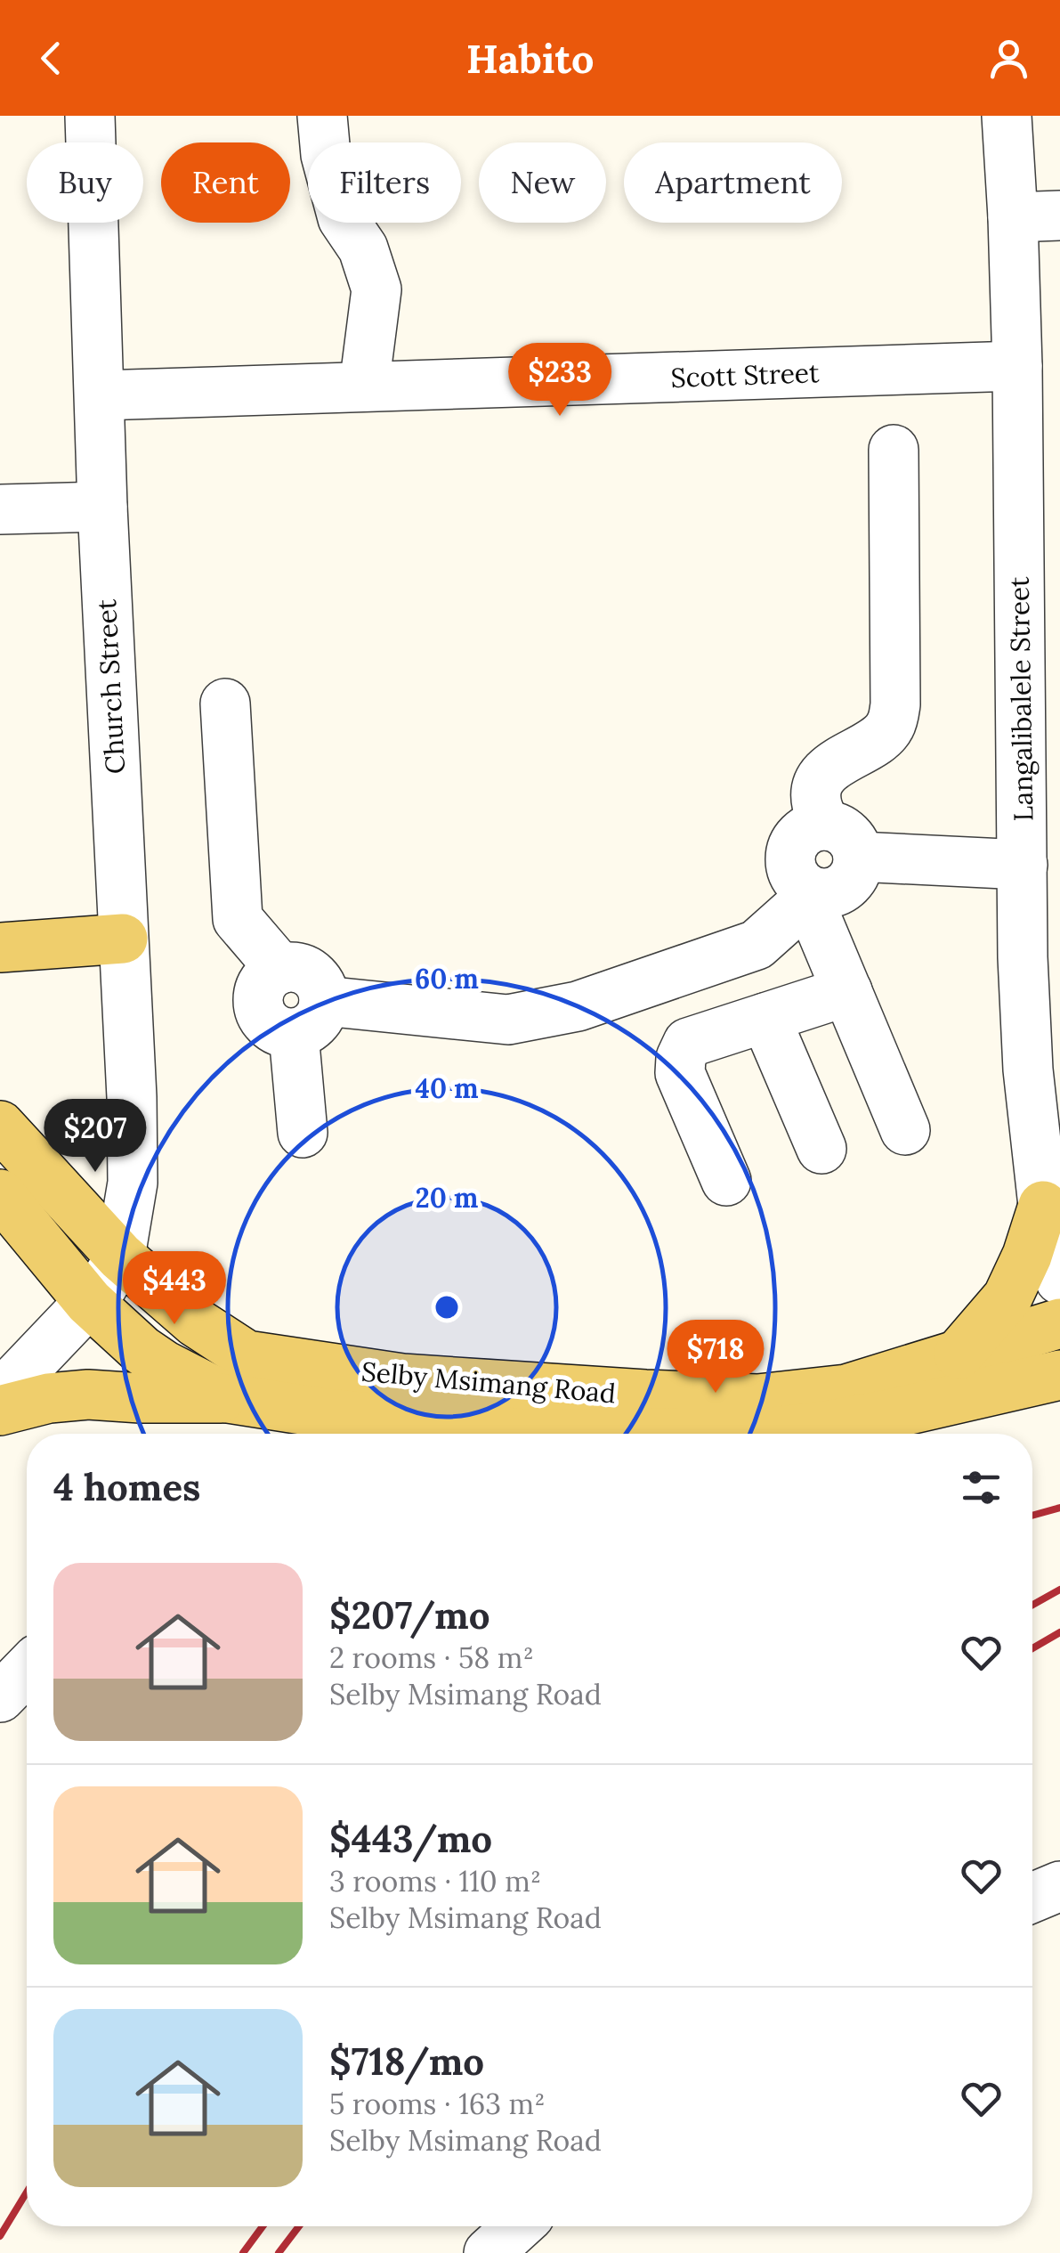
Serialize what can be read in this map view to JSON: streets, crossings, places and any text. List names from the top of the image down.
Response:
{
  "streets": {
    "main road": ["Selby Msimang Road"],
    "street": ["Scott Street", "Church Street", "Langalibalele Street"]
  },
  "crossings": [
    ["Scott Street", "Church Street"],
    ["Scott Street", "Langalibalele Street"],
    ["Church Street", "Selby Msimang Road"]
  ],
  "page": {
    "header": "Habito",
    "chip": [
      "Buy",
      "Rent",
      "Filters",
      "New",
      "Apartment"
    ],
    "price": [
      "$233",
      "$207",
      "$443",
      "$718"
    ],
    "heading": "4 homes",
    "list": [
      {
        "name": "$207/mo",
        "note": "2 rooms · 58 m² · Selby Msimang Road"
      },
      {
        "name": "$443/mo",
        "note": "3 rooms · 110 m² · Selby Msimang Road"
      },
      {
        "name": "$718/mo",
        "note": "5 rooms · 163 m² · Selby Msimang Road"
      }
    ]
  },
  "rings": ["60 m", "40 m", "20 m"]
}
